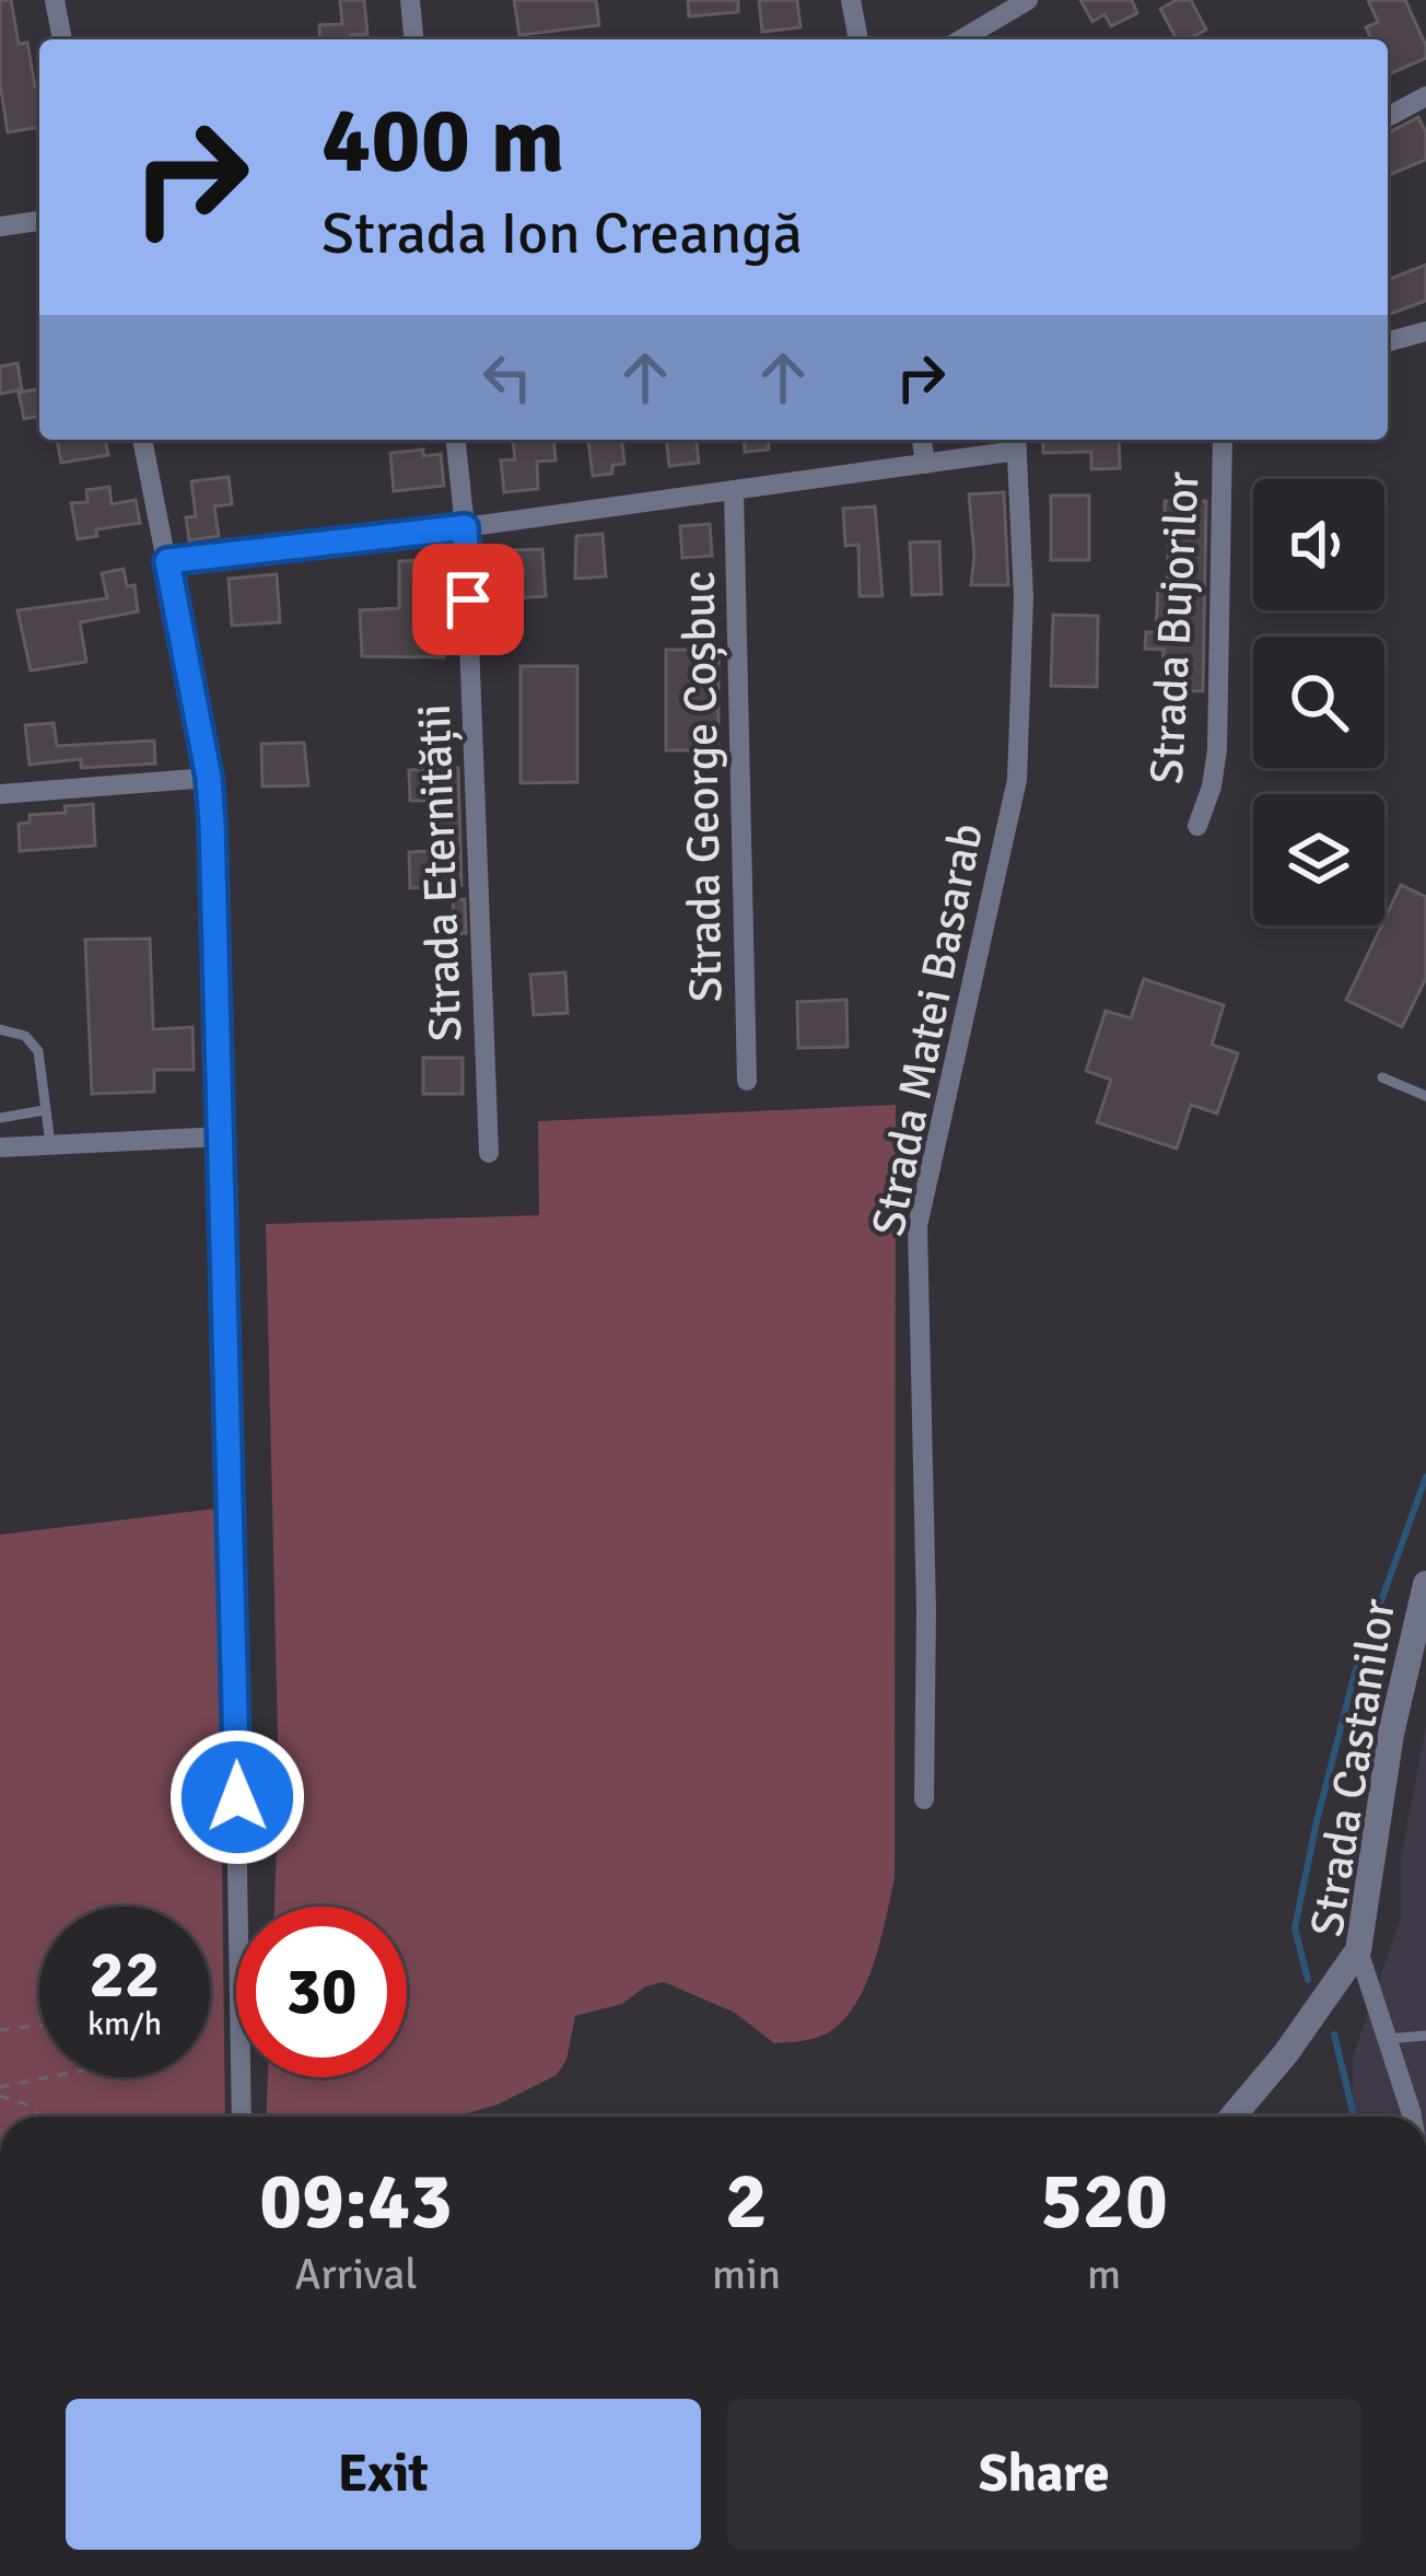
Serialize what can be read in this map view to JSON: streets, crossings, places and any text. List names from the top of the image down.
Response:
{
  "streets": {
    "street": [
      "Strada Bujorilor",
      "Strada George Coșbuc",
      "Strada Eternității",
      "Strada Matei Basarab",
      "Strada Castanilor"
    ]
  },
  "page": {
    "turn": ["400 m", "Strada Ion Creangă"],
    "speed": "22 km/h",
    "limit": "30",
    "eta": [
      "09:43",
      "Arrival",
      "2",
      "min",
      "520",
      "m"
    ],
    "buttons": ["Exit", "Share"]
  }
}
